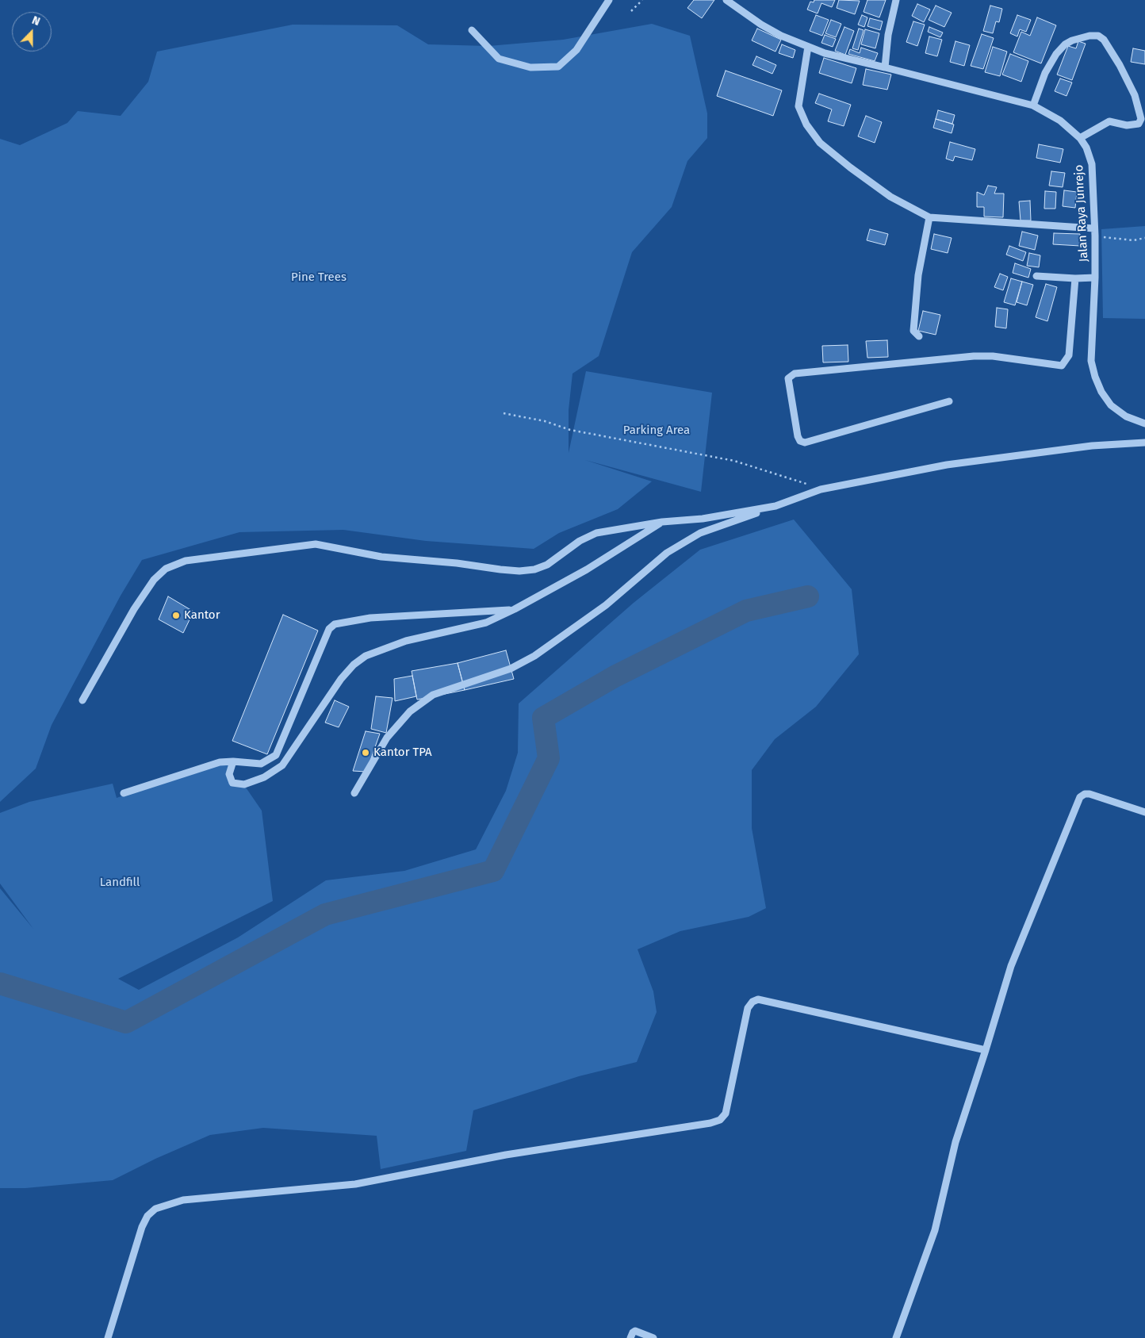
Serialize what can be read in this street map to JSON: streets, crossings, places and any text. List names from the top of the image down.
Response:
{
  "streets": {
    "street": ["Jalan Raya Junrejo"]
  },
  "parks": ["Pine Trees", "Parking Area", "Landfill"],
  "places": ["Kantor", "Kantor TPA"],
  "north": "top"
}
